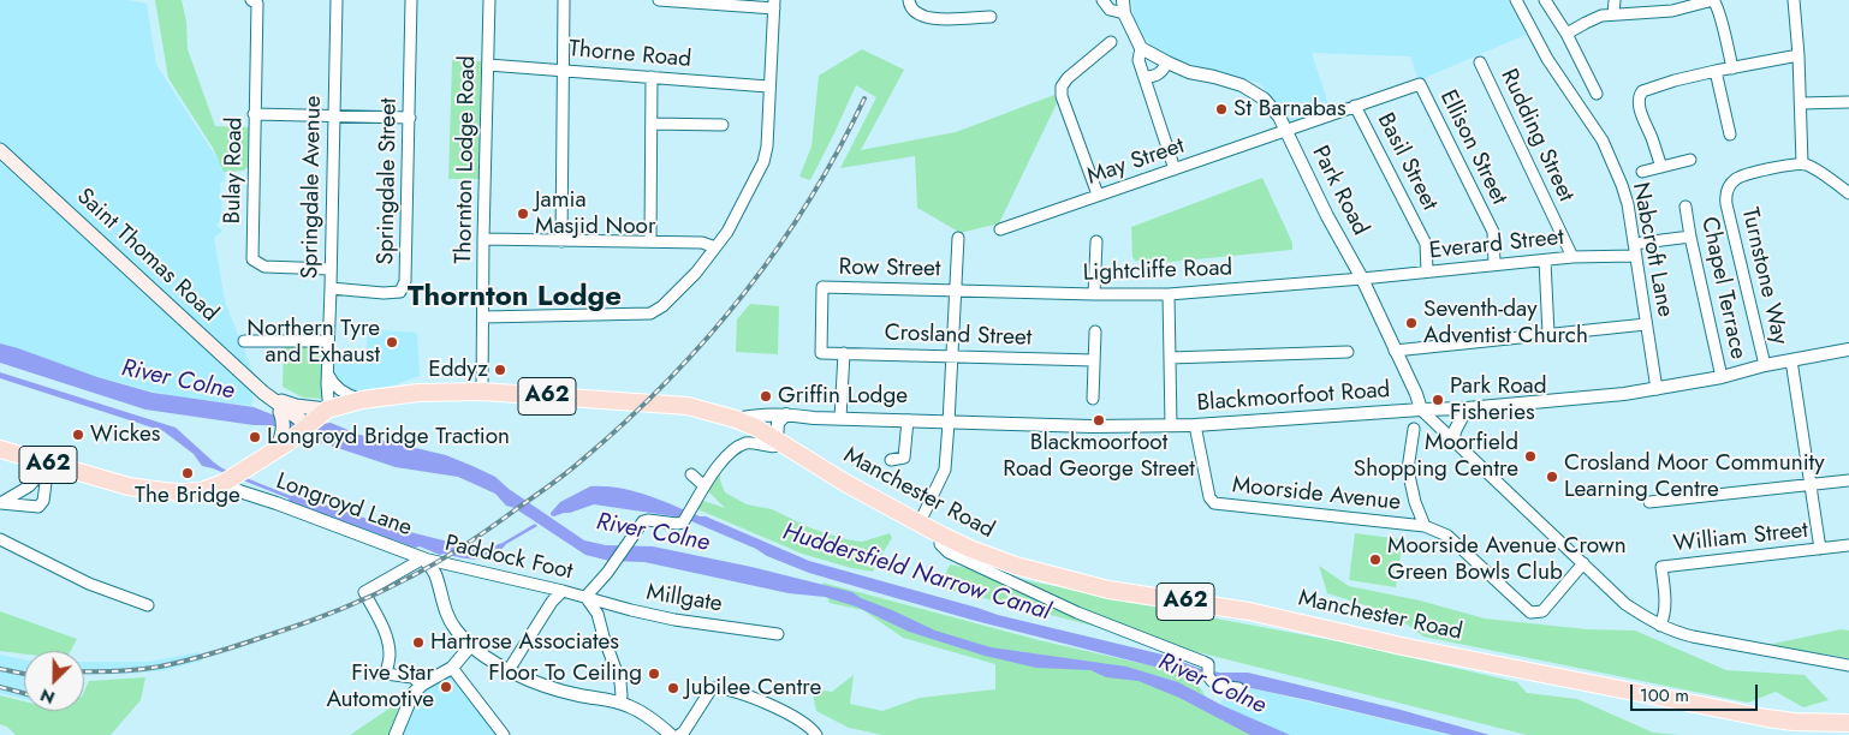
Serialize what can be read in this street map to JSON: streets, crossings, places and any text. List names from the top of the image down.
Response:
{
  "streets": {
    "main road": ["Saint Thomas Road", "A62", "Manchester Road"],
    "street": [
      "Thorne Road",
      "Rudding Street",
      "Ellison Street",
      "Thornton Lodge Road",
      "May Street",
      "Basil Street",
      "Bulay Road",
      "Springdale Street",
      "Springdale Avenue",
      "Park Road",
      "Everard Street",
      "Nabcroft Lane",
      "Row Street",
      "Lightcliffe Road",
      "Turnstone Way",
      "Chapel Terrace",
      "Crosland Street",
      "Blackmoorfoot Road",
      "Moorside Avenue",
      "Longroyd Lane",
      "William Street",
      "Paddock Foot",
      "Millgate"
    ]
  },
  "crossings": [
    ["Thorne Road", "Thornton Lodge Road"],
    ["Rudding Street", "Everard Street"],
    ["Ellison Street", "May Street"],
    ["Ellison Street", "Everard Street"],
    ["Thornton Lodge Road", "Manchester Road"],
    ["May Street", "Basil Street"],
    ["May Street", "Park Road"],
    ["Basil Street", "Everard Street"],
    ["Bulay Road", "Springdale Avenue"],
    ["Springdale Street", "Springdale Avenue"],
    ["Springdale Avenue", "Saint Thomas Road"],
    ["Springdale Avenue", "Manchester Road"],
    ["Park Road", "Everard Street"],
    ["Park Road", "Lightcliffe Road"],
    ["Park Road", "Blackmoorfoot Road"],
    ["Everard Street", "Nabcroft Lane"],
    ["Everard Street", "Lightcliffe Road"],
    ["Nabcroft Lane", "Blackmoorfoot Road"],
    ["Saint Thomas Road", "Manchester Road"],
    ["Row Street", "Lightcliffe Road"],
    ["Row Street", "Crosland Street"],
    ["Turnstone Way", "Blackmoorfoot Road"],
    ["Chapel Terrace", "Blackmoorfoot Road"],
    ["Blackmoorfoot Road", "Manchester Road"],
    ["Blackmoorfoot Road", "Moorside Avenue"],
    ["Manchester Road", "Longroyd Lane"],
    ["Longroyd Lane", "Paddock Foot"],
    ["Paddock Foot", "Millgate"]
  ],
  "districts": ["Thornton Lodge"],
  "water": ["River Colne", "Huddersfield Narrow Canal"],
  "places": [
    "St Barnabas",
    "Jamia Masjid Noor",
    "Seventh-day Adventist Church",
    "Northern Tyre and Exhaust",
    "Eddyz",
    "Griffin Lodge",
    "Park Road Fisheries",
    "Blackmoorfoot Road George Street",
    "Wickes",
    "Longroyd Bridge Traction",
    "Moorfield Shopping Centre",
    "The Bridge",
    "Crosland Moor Community Learning Centre",
    "Moorside Avenue Crown Green Bowls Club",
    "Hartrose Associates",
    "Floor To Ceiling",
    "Five Star Automotive",
    "Jubilee Centre"
  ],
  "scale_bar": "100 m",
  "north": "bottom left"
}
